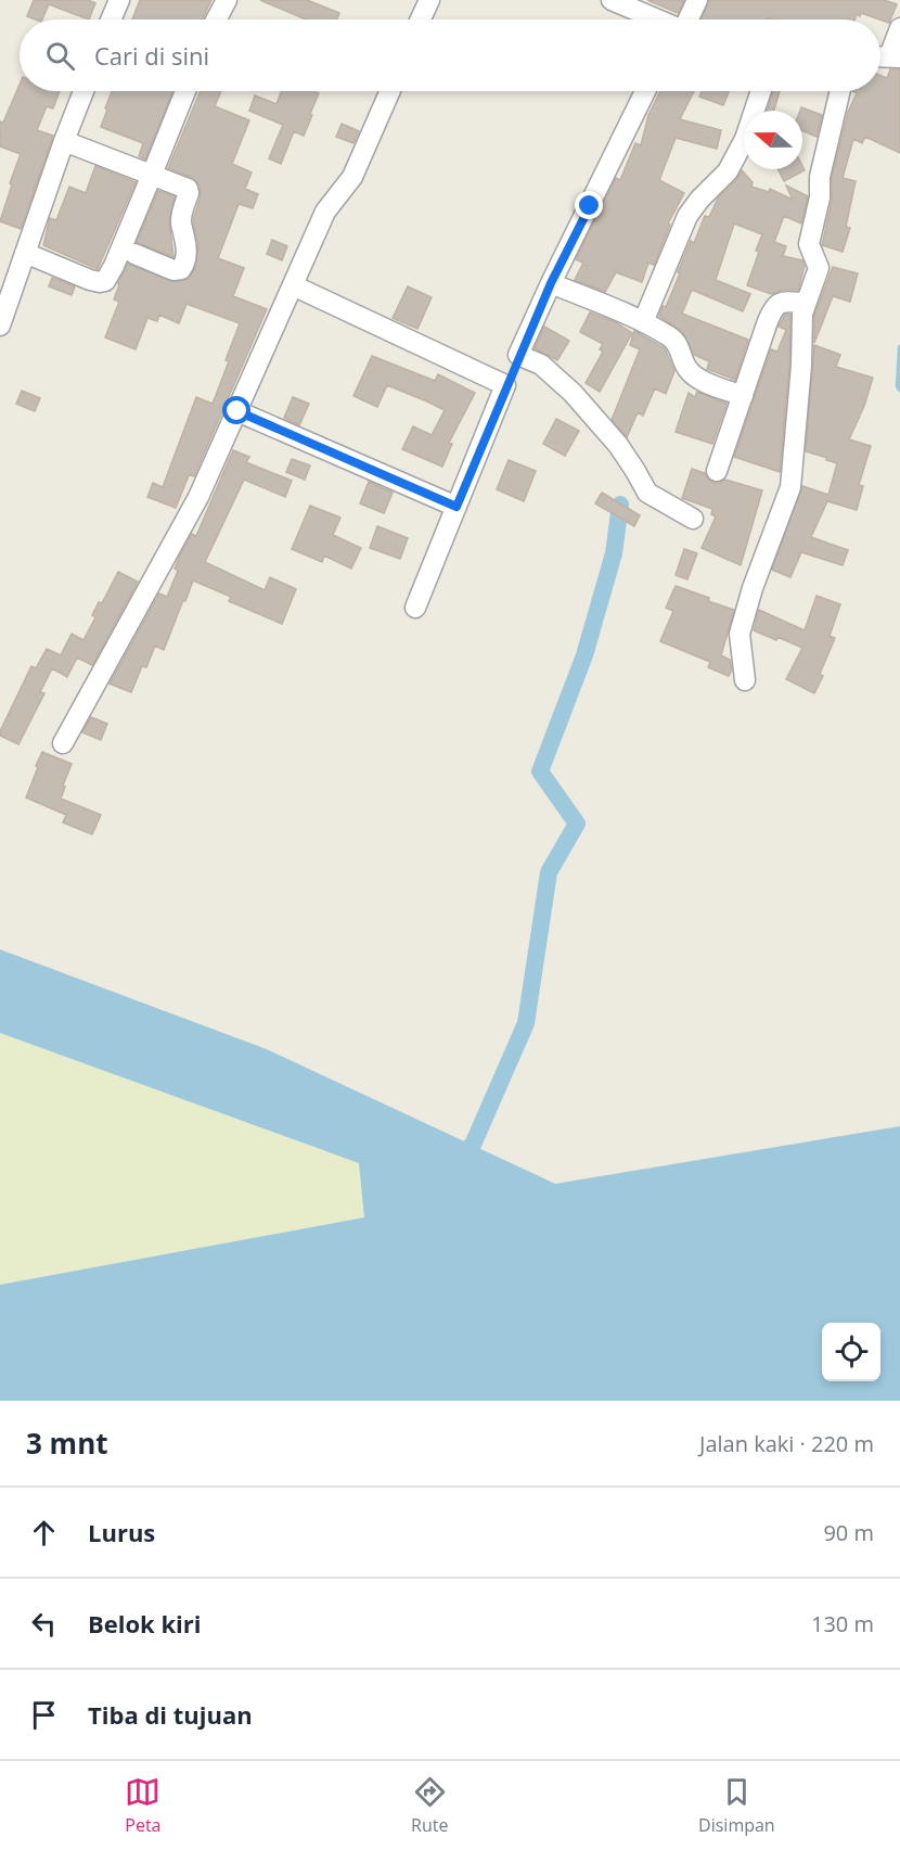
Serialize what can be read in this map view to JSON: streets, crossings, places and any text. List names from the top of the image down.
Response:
{
  "north": "left",
  "page": {
    "search": "Cari di sini",
    "heading": ["3 mnt", "Jalan kaki · 220 m"],
    "list": [
      ["Lurus", "90 m"],
      ["Belok kiri", "130 m"],
      "Tiba di tujuan"
    ],
    "nav": ["Peta", "Rute", "Disimpan"]
  }
}
